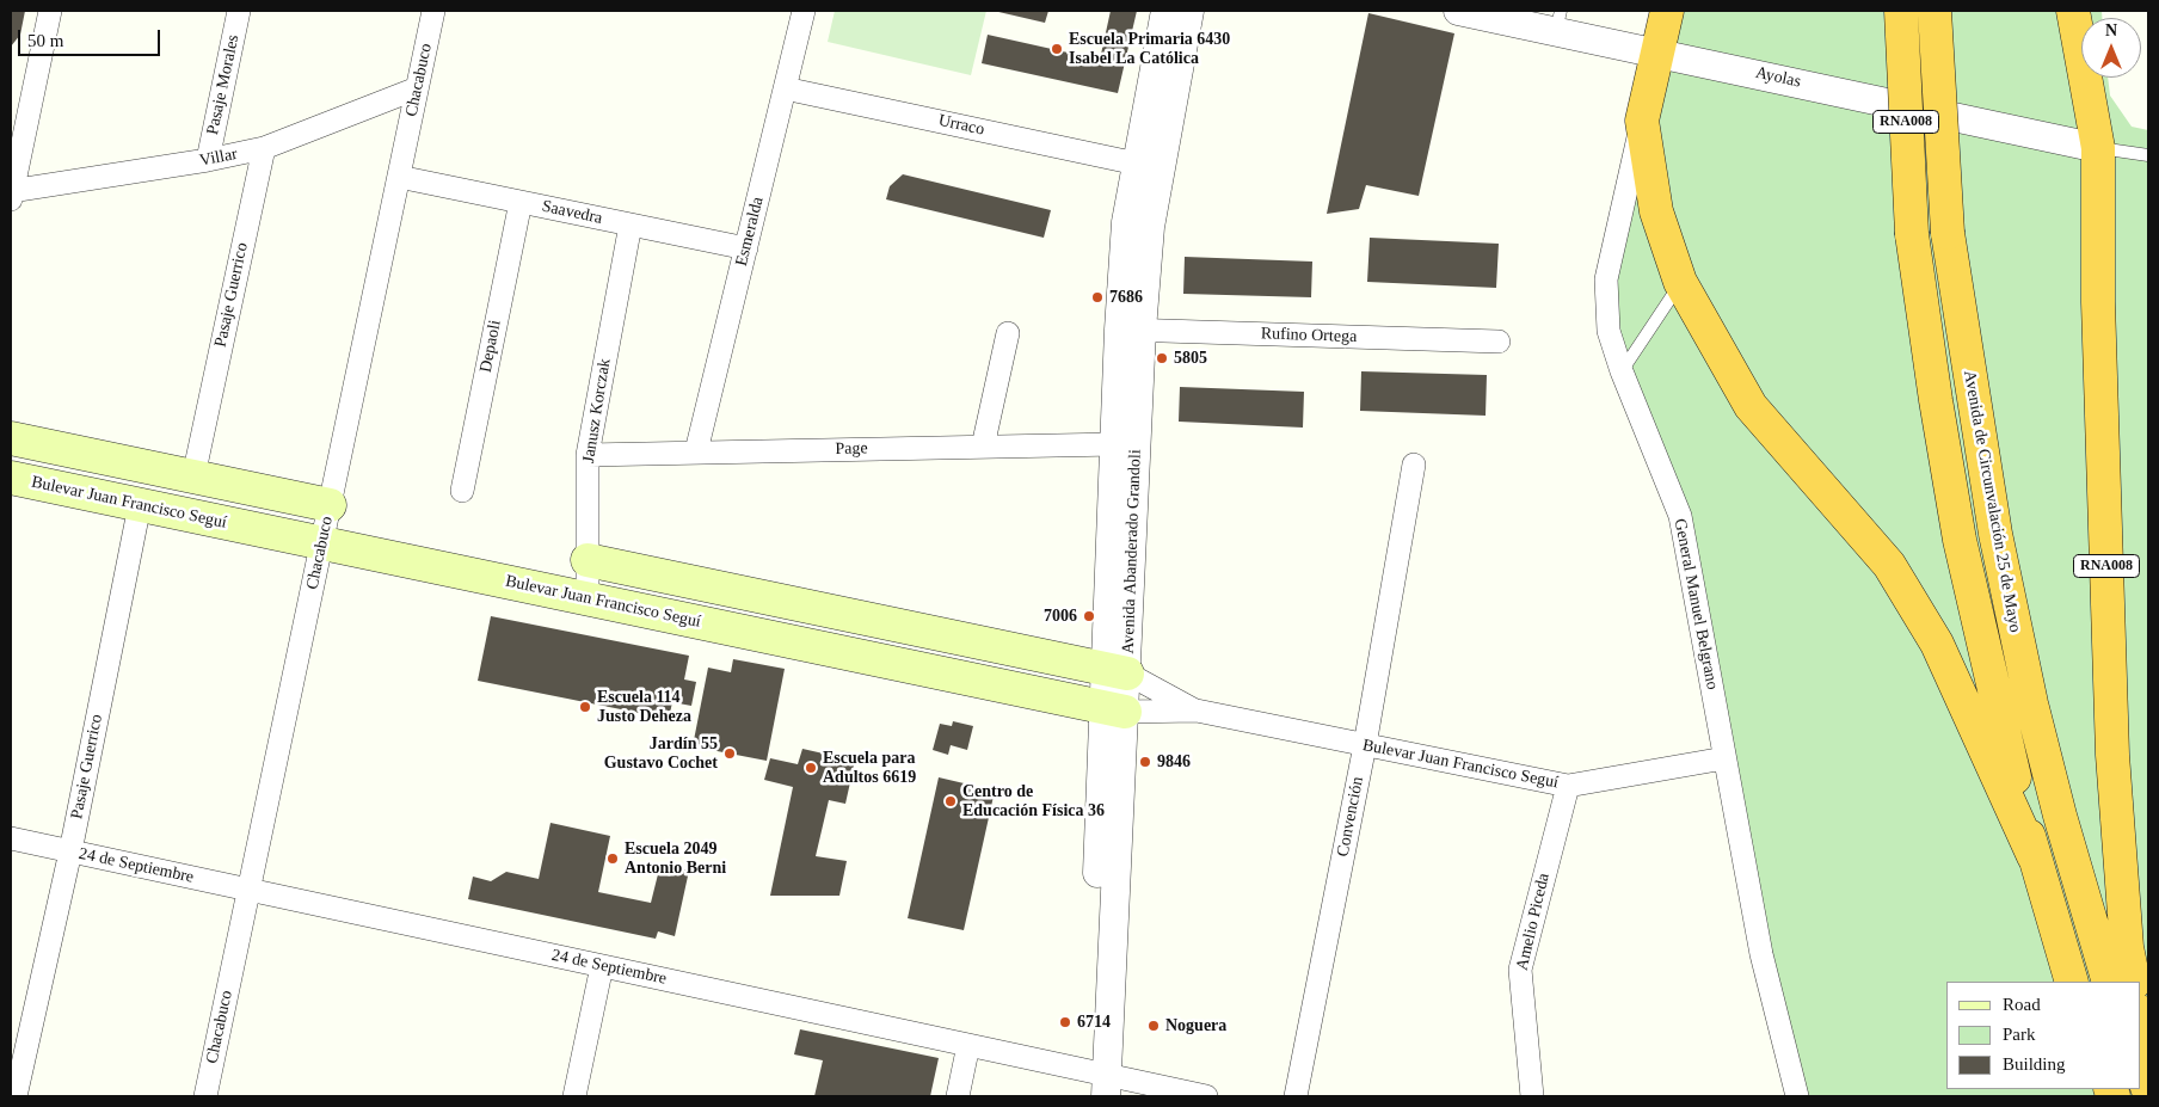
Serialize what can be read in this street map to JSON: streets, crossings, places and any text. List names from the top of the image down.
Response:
{
  "streets": {
    "highway": ["RNA008", "Avenida de Circunvalación 25 de Mayo"],
    "main road": ["Bulevar Juan Francisco Seguí"],
    "street": [
      "Ayolas",
      "Chacabuco",
      "Pasaje Morales",
      "Urraco",
      "Villar",
      "Saavedra",
      "Esmeralda",
      "Pasaje Guerrico",
      "Rufino Ortega",
      "Depaoli",
      "Janusz Korczak",
      "Page",
      "Avenida Abanderado Grandoli",
      "General Manuel Belgrano",
      "Convención",
      "24 de Septiembre",
      "Amelio Piceda"
    ]
  },
  "crossings": [
    ["Ayolas", "RNA008"],
    ["Chacabuco", "Villar"],
    ["Chacabuco", "Saavedra"],
    ["Chacabuco", "Bulevar Juan Francisco Seguí"],
    ["Chacabuco", "24 de Septiembre"],
    ["Pasaje Morales", "Villar"],
    ["Urraco", "Esmeralda"],
    ["Urraco", "Avenida Abanderado Grandoli"],
    ["Villar", "Pasaje Guerrico"],
    ["Saavedra", "Esmeralda"],
    ["Saavedra", "Depaoli"],
    ["Saavedra", "Janusz Korczak"],
    ["Esmeralda", "Page"],
    ["Pasaje Guerrico", "Bulevar Juan Francisco Seguí"],
    ["Pasaje Guerrico", "24 de Septiembre"],
    ["Rufino Ortega", "Avenida Abanderado Grandoli"],
    ["Janusz Korczak", "Page"],
    ["Janusz Korczak", "Bulevar Juan Francisco Seguí"],
    ["Page", "Avenida Abanderado Grandoli"],
    ["Bulevar Juan Francisco Seguí", "Avenida Abanderado Grandoli"],
    ["Bulevar Juan Francisco Seguí", "General Manuel Belgrano"],
    ["Bulevar Juan Francisco Seguí", "Convención"],
    ["Bulevar Juan Francisco Seguí", "Amelio Piceda"],
    ["Avenida Abanderado Grandoli", "24 de Septiembre"]
  ],
  "places": [
    "Escuela Primaria 6430 Isabel La Católica",
    "7686",
    "5805",
    "7006",
    "Escuela 114 Justo Deheza",
    "Jardín 55 Gustavo Cochet",
    "9846",
    "Escuela para Adultos 6619",
    "Centro de Educación Física 36",
    "Escuela 2049 Antonio Berni",
    "6714",
    "Noguera"
  ],
  "legend": ["Road", "Park", "Building"],
  "scale_bar": "50 m",
  "north": "top"
}
